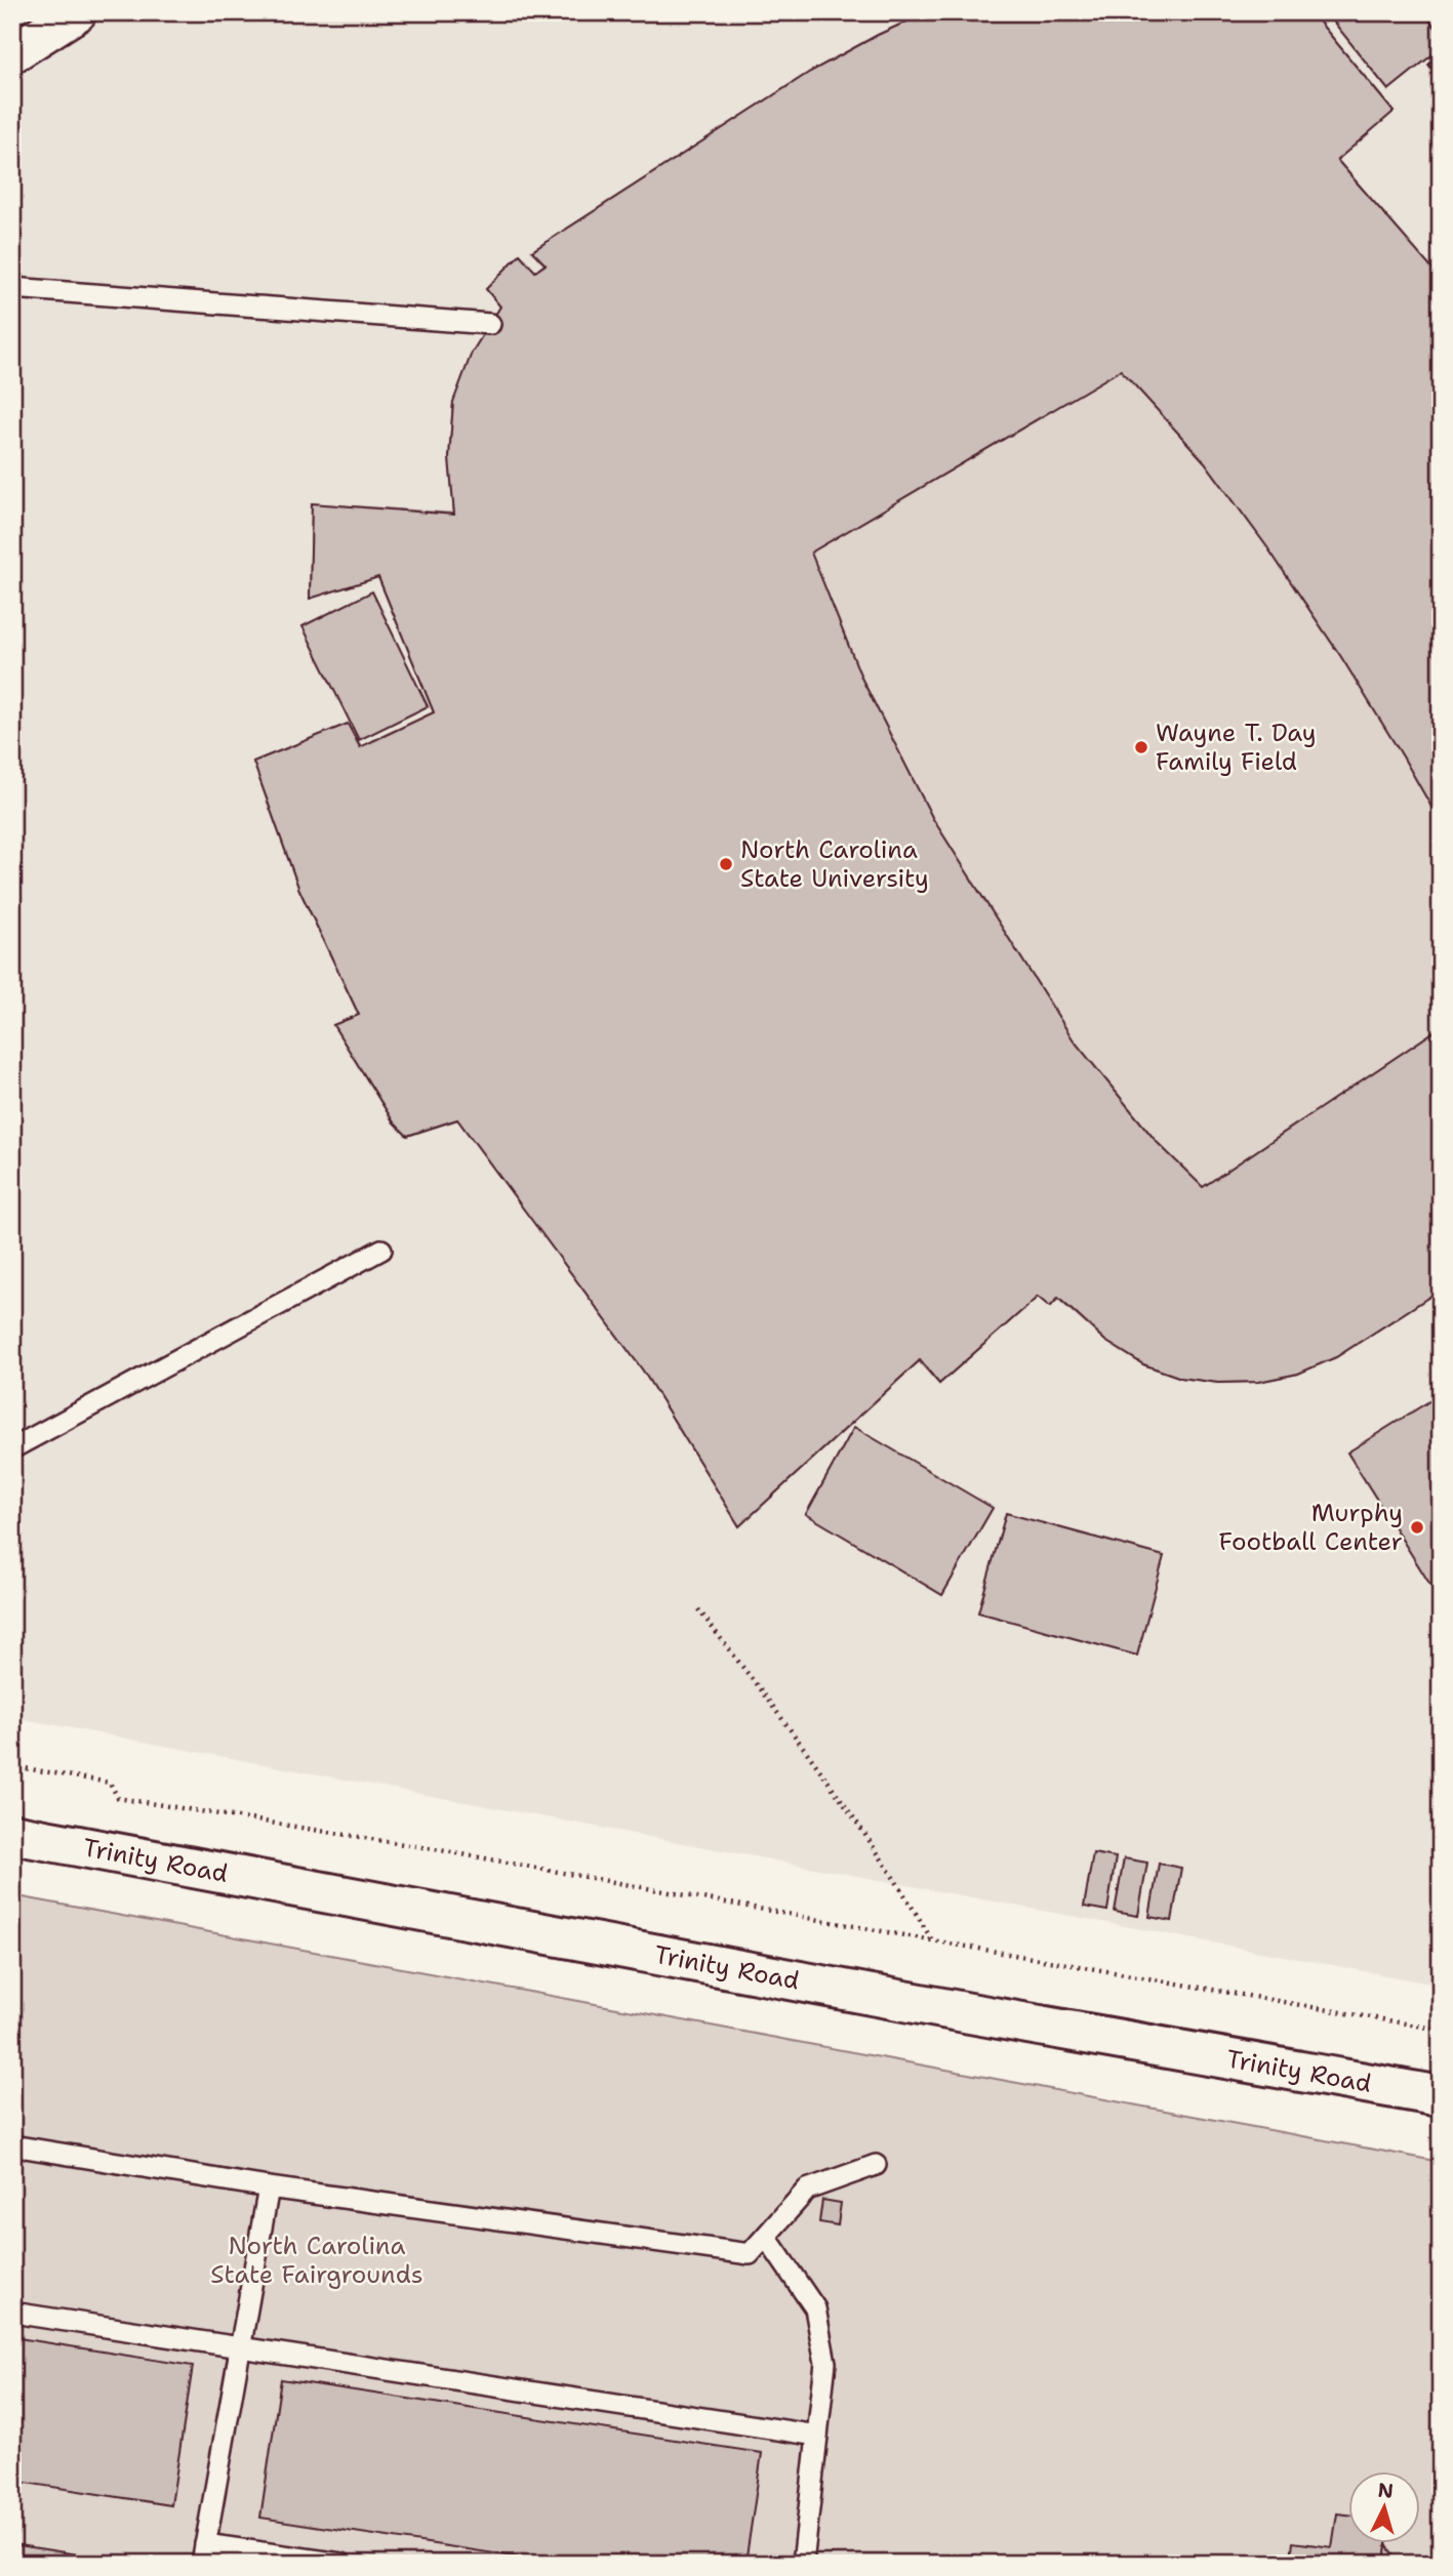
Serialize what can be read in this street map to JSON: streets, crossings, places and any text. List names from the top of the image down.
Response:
{
  "streets": {
    "main road": ["Trinity Road"]
  },
  "parks": ["North Carolina State Fairgrounds"],
  "places": ["Wayne T. Day Family Field", "North Carolina State University", "Murphy Football Center"],
  "north": "top"
}
